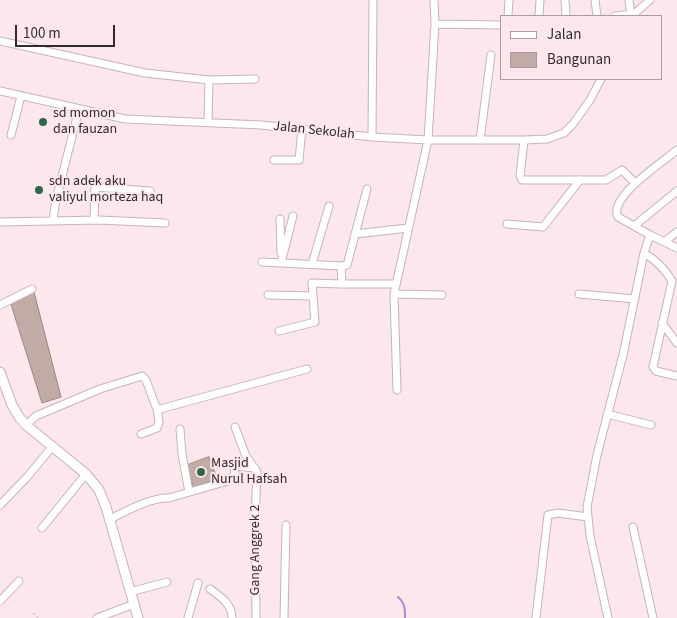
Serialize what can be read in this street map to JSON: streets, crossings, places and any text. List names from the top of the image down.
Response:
{
  "streets": {
    "street": ["Jalan Sekolah", "Gang Anggrek 2"]
  },
  "places": ["sd momon dan fauzan", "sdn adek aku valiyul morteza haq", "Masjid Nurul Hafsah"],
  "legend": ["Jalan", "Bangunan"],
  "scale_bar": "100 m"
}
